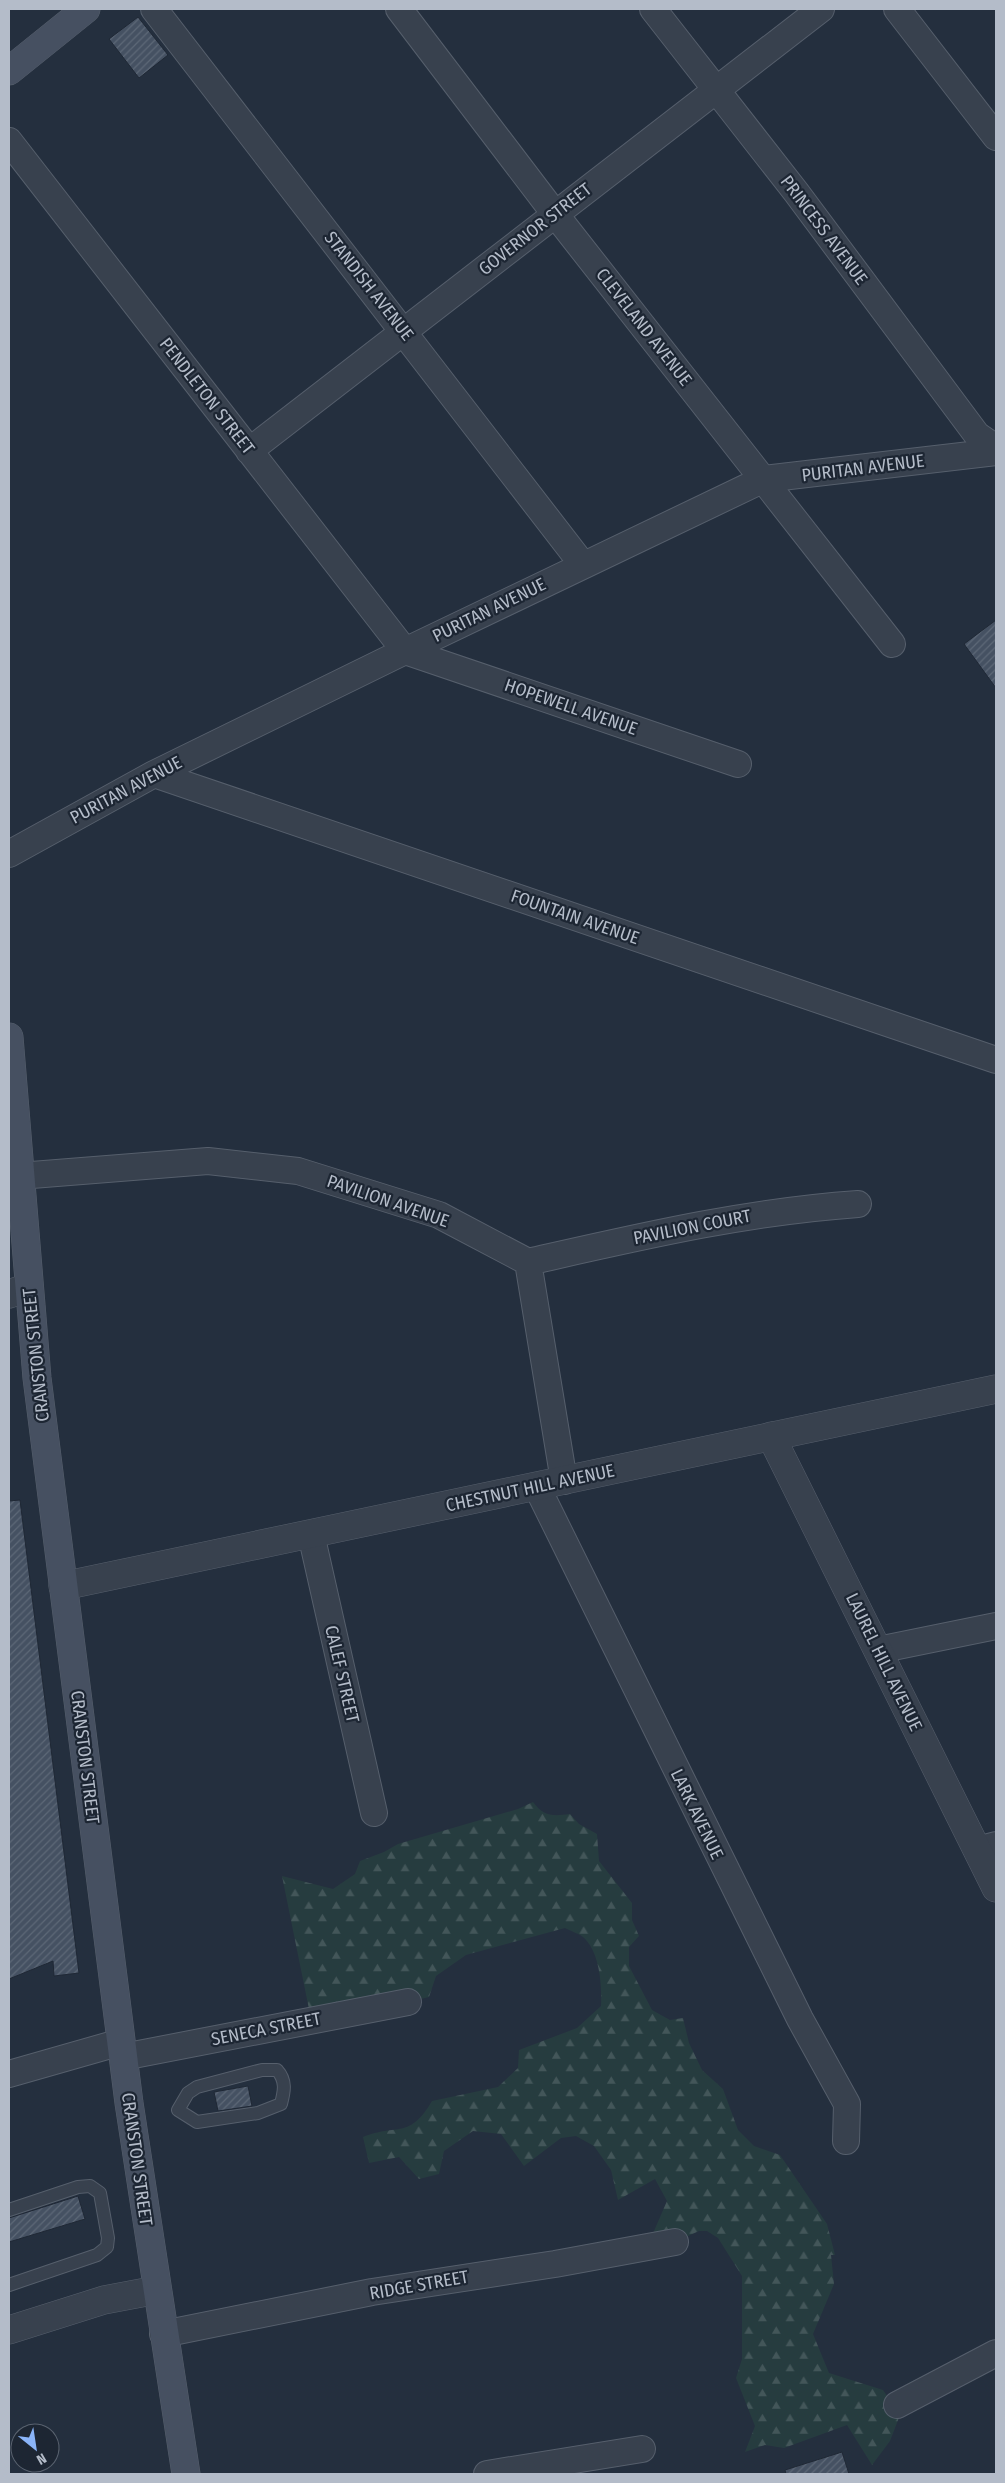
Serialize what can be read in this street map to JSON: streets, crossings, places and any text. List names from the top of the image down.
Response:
{
  "streets": {
    "main road": ["CRANSTON STREET"],
    "street": [
      "GOVERNOR STREET",
      "PRINCESS AVENUE",
      "STANDISH AVENUE",
      "CLEVELAND AVENUE",
      "PENDLETON STREET",
      "PURITAN AVENUE",
      "HOPEWELL AVENUE",
      "FOUNTAIN AVENUE",
      "PAVILION AVENUE",
      "PAVILION COURT",
      "CHESTNUT HILL AVENUE",
      "LAUREL HILL AVENUE",
      "CALEF STREET",
      "LARK AVENUE",
      "SENECA STREET",
      "RIDGE STREET"
    ]
  },
  "crossings": [
    ["GOVERNOR STREET", "PRINCESS AVENUE"],
    ["GOVERNOR STREET", "STANDISH AVENUE"],
    ["GOVERNOR STREET", "CLEVELAND AVENUE"],
    ["GOVERNOR STREET", "PENDLETON STREET"],
    ["STANDISH AVENUE", "PURITAN AVENUE"],
    ["CLEVELAND AVENUE", "PURITAN AVENUE"],
    ["PENDLETON STREET", "PURITAN AVENUE"],
    ["PENDLETON STREET", "HOPEWELL AVENUE"],
    ["PURITAN AVENUE", "HOPEWELL AVENUE"],
    ["PURITAN AVENUE", "FOUNTAIN AVENUE"],
    ["PAVILION AVENUE", "PAVILION COURT"],
    ["PAVILION AVENUE", "CRANSTON STREET"],
    ["CRANSTON STREET", "CHESTNUT HILL AVENUE"],
    ["CRANSTON STREET", "SENECA STREET"],
    ["CRANSTON STREET", "RIDGE STREET"],
    ["CHESTNUT HILL AVENUE", "LAUREL HILL AVENUE"],
    ["CHESTNUT HILL AVENUE", "CALEF STREET"],
    ["CHESTNUT HILL AVENUE", "LARK AVENUE"]
  ],
  "north": "bottom right"
}
